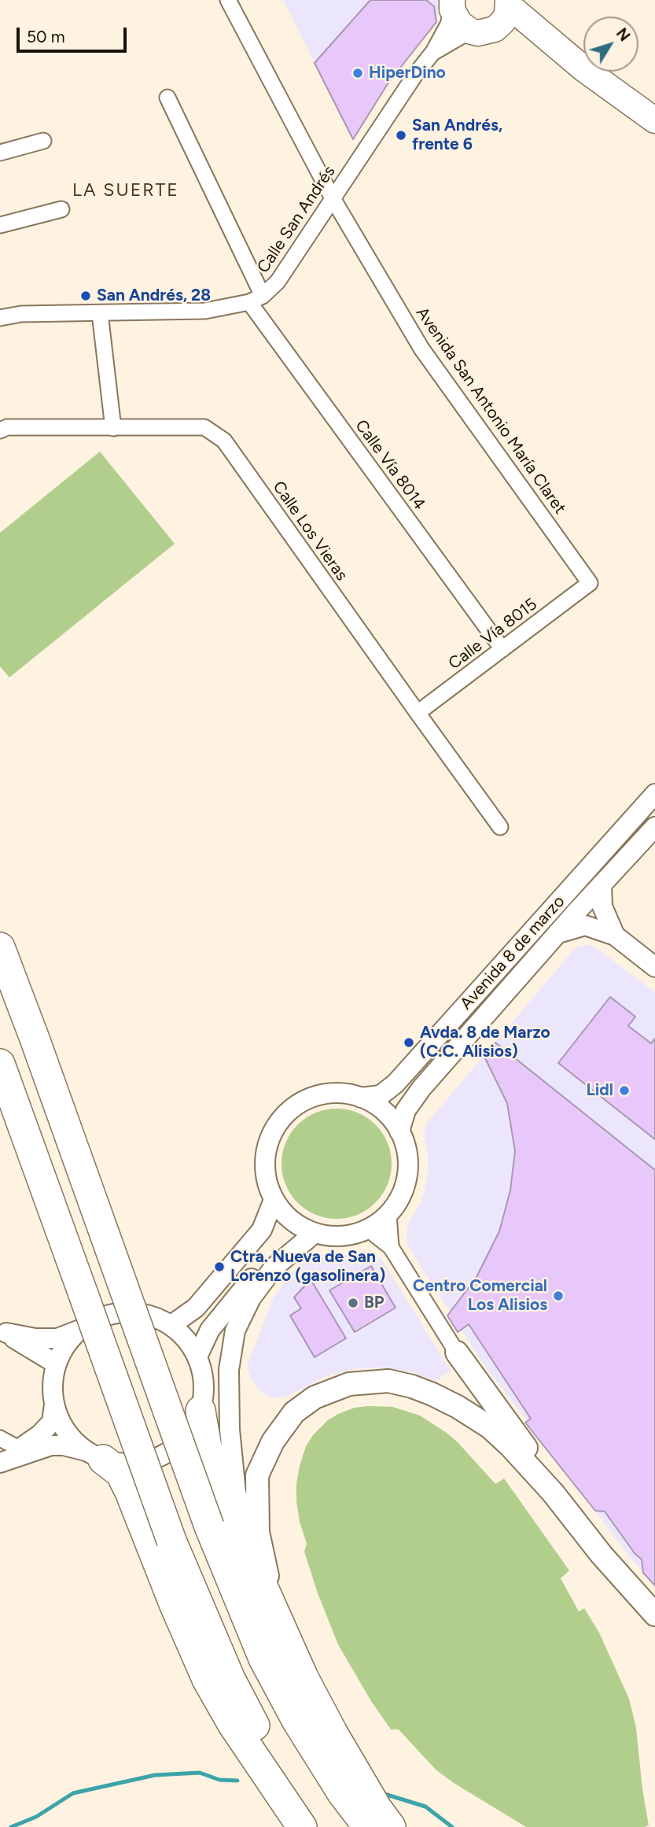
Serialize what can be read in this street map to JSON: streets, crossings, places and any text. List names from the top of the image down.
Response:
{
  "streets": {
    "street": [
      "Calle San Andrés",
      "Avenida San Antonio María Claret",
      "Calle Vía 8014",
      "Calle Los Vieras",
      "Calle Vía 8015",
      "Avenida 8 de marzo"
    ]
  },
  "crossings": [
    ["Calle San Andrés", "Avenida San Antonio María Claret"],
    ["Calle San Andrés", "Calle Vía 8014"],
    ["Avenida San Antonio María Claret", "Calle Vía 8015"],
    ["Calle Vía 8014", "Calle Vía 8015"],
    ["Calle Los Vieras", "Calle Vía 8015"]
  ],
  "districts": ["LA SUERTE"],
  "places": [
    "HiperDino",
    "San Andrés, frente 6",
    "San Andrés, 28",
    "Avda. 8 de Marzo (C.C. Alisios)",
    "Lidl",
    "Ctra. Nueva de San Lorenzo (gasolinera)",
    "Centro Comercial Los Alisios",
    "BP"
  ],
  "scale_bar": "50 m",
  "north": "top right"
}
